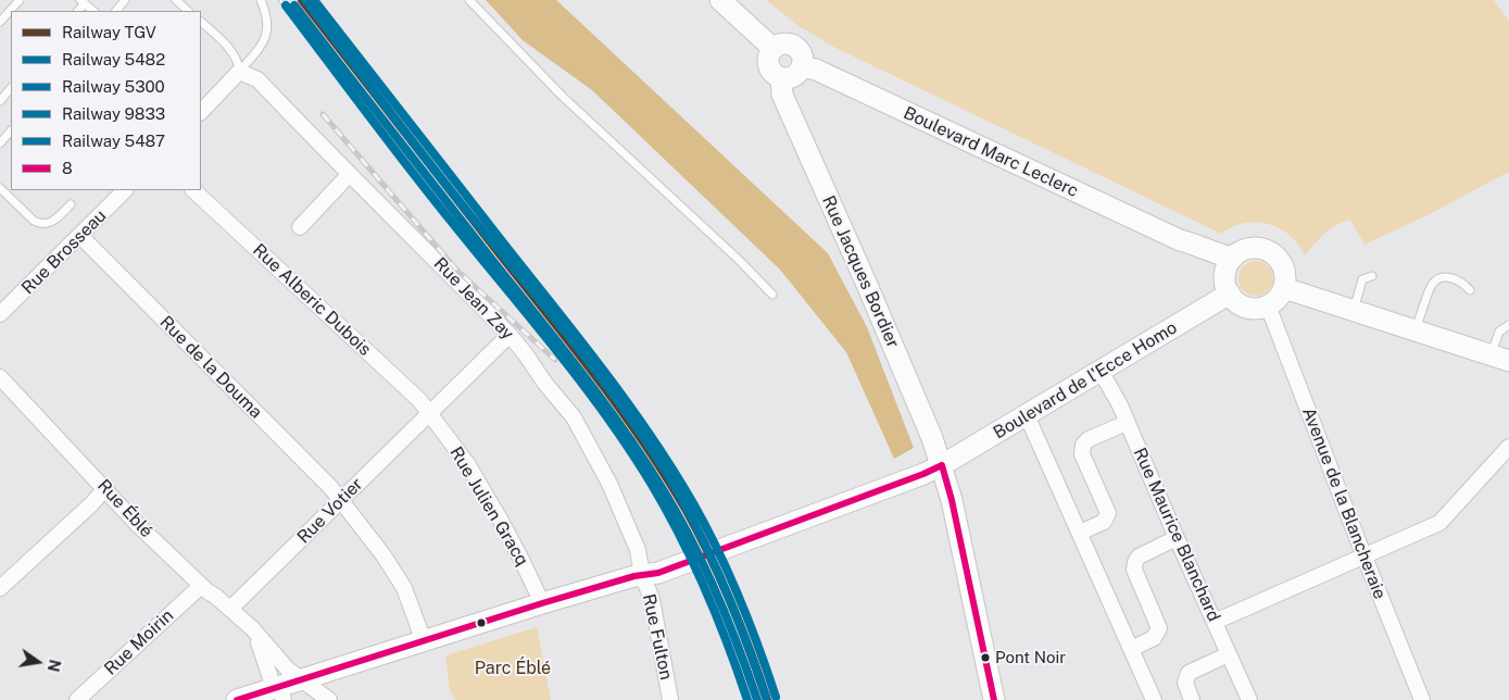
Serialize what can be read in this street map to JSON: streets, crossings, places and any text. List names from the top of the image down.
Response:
{
  "streets": {
    "street": [
      "Boulevard Marc Leclerc",
      "Rue Brosseau",
      "Rue Jacques Bordier",
      "Rue Jean Zay",
      "Rue Alberic Dubois",
      "Rue de la Douma",
      "Boulevard de l'Ecce Homo",
      "Avenue de la Blancheraie",
      "Rue Julien Gracq",
      "Rue Éblé",
      "Rue Votier",
      "Rue Maurice Blanchard",
      "Rue Fulton",
      "Rue Moirin"
    ]
  },
  "crossings": [
    ["Boulevard Marc Leclerc", "Rue Jacques Bordier"],
    ["Boulevard Marc Leclerc", "Boulevard de l'Ecce Homo"],
    ["Boulevard Marc Leclerc", "Avenue de la Blancheraie"],
    ["Rue Brosseau", "Rue de la Douma"],
    ["Rue Jacques Bordier", "Boulevard de l'Ecce Homo"],
    ["Rue Jean Zay", "Rue Votier"],
    ["Rue Jean Zay", "Rue Fulton"],
    ["Rue Alberic Dubois", "Rue Julien Gracq"],
    ["Rue Alberic Dubois", "Rue Votier"],
    ["Rue de la Douma", "Rue Votier"],
    ["Boulevard de l'Ecce Homo", "Avenue de la Blancheraie"],
    ["Boulevard de l'Ecce Homo", "Rue Maurice Blanchard"],
    ["Rue Julien Gracq", "Rue Votier"],
    ["Rue Éblé", "Rue Votier"],
    ["Rue Éblé", "Rue Moirin"]
  ],
  "parks": ["Parc Éblé"],
  "places": ["Pont Noir"],
  "lines": [
    "rail line TGV",
    "rail line 5300",
    "rail line 5487",
    "rail line 5482",
    "rail line 9833",
    "transit line 8"
  ],
  "legend": [
    "Railway TGV",
    "Railway 5482",
    "Railway 5300",
    "Railway 9833",
    "Railway 5487",
    "8"
  ],
  "north": "right"
}
